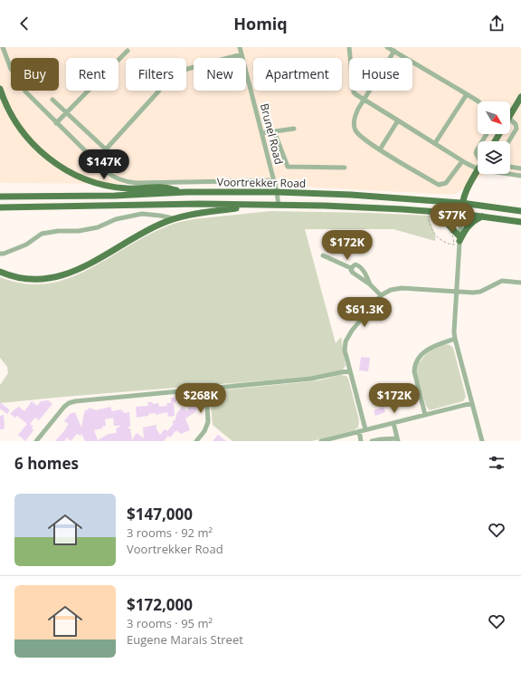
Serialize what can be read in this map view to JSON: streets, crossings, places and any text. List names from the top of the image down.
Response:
{
  "streets": {
    "main road": ["Voortrekker Road"],
    "street": ["Brunel Road"]
  },
  "crossings": [
    ["Brunel Road", "Voortrekker Road"]
  ],
  "north": "bottom right",
  "page": {
    "header": "Homiq",
    "chip": [
      "Buy",
      "Rent",
      "Filters",
      "New",
      "Apartment",
      "House"
    ],
    "price": [
      "$147K",
      "$77K",
      "$172K",
      "$61.3K",
      "$268K",
      "$172K"
    ],
    "heading": "6 homes",
    "list": [
      {
        "name": "$147,000",
        "note": "3 rooms · 92 m² · Voortrekker Road"
      },
      {
        "name": "$172,000",
        "note": "3 rooms · 95 m² · Eugene Marais Street"
      }
    ]
  }
}
